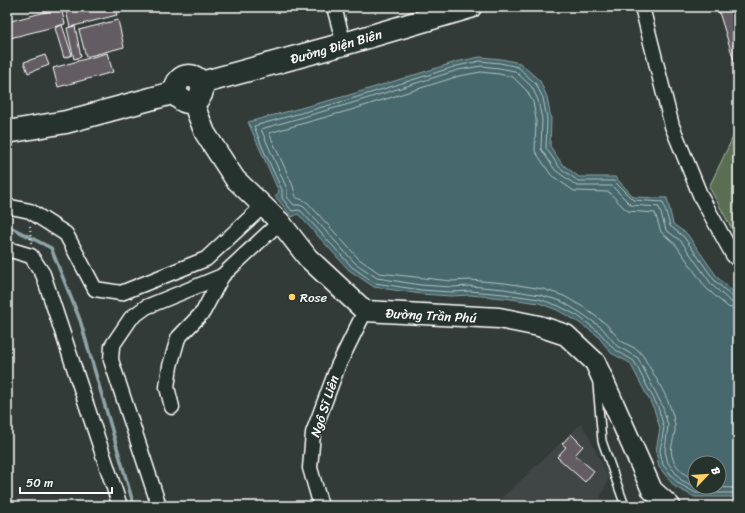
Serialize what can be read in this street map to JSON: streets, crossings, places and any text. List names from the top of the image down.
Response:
{
  "streets": {
    "main road": ["Đường Điện Biên"],
    "street": ["Đường Trần Phú", "Ngô Sĩ Liên"]
  },
  "crossings": [
    ["Đường Trần Phú", "Ngô Sĩ Liên"]
  ],
  "places": ["Rose"],
  "scale_bar": "50 m",
  "north": "top right"
}
